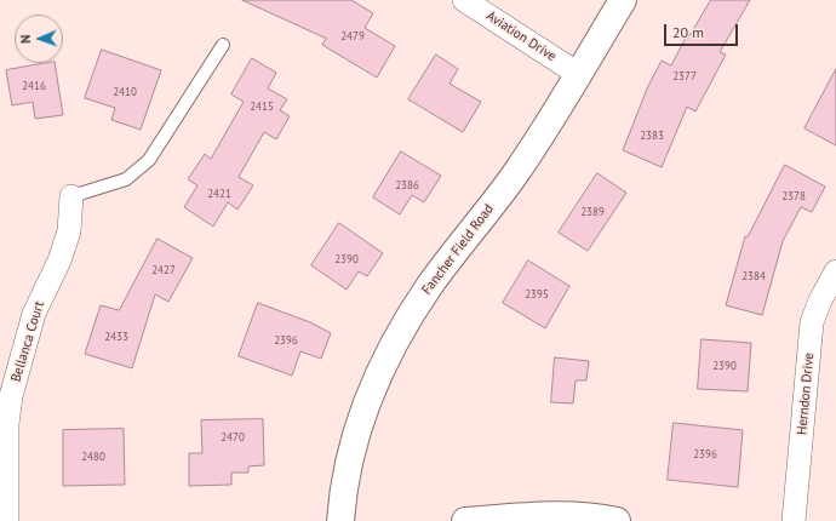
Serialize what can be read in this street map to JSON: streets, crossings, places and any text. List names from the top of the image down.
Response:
{
  "streets": {
    "street": [
      "Aviation Drive",
      "Fancher Field Road",
      "Bellanca Court",
      "Herndon Drive"
    ]
  },
  "crossings": [
    ["Aviation Drive", "Fancher Field Road"]
  ],
  "house_numbers": [
    "2479",
    "2377",
    "2416",
    "2410",
    "2415",
    "2383",
    "2386",
    "2421",
    "2378",
    "2389",
    "2390",
    "2427",
    "2384",
    "2395",
    "2433",
    "2396",
    "2390",
    "2470",
    "2396",
    "2480"
  ],
  "scale_bar": "20 m",
  "north": "left"
}
